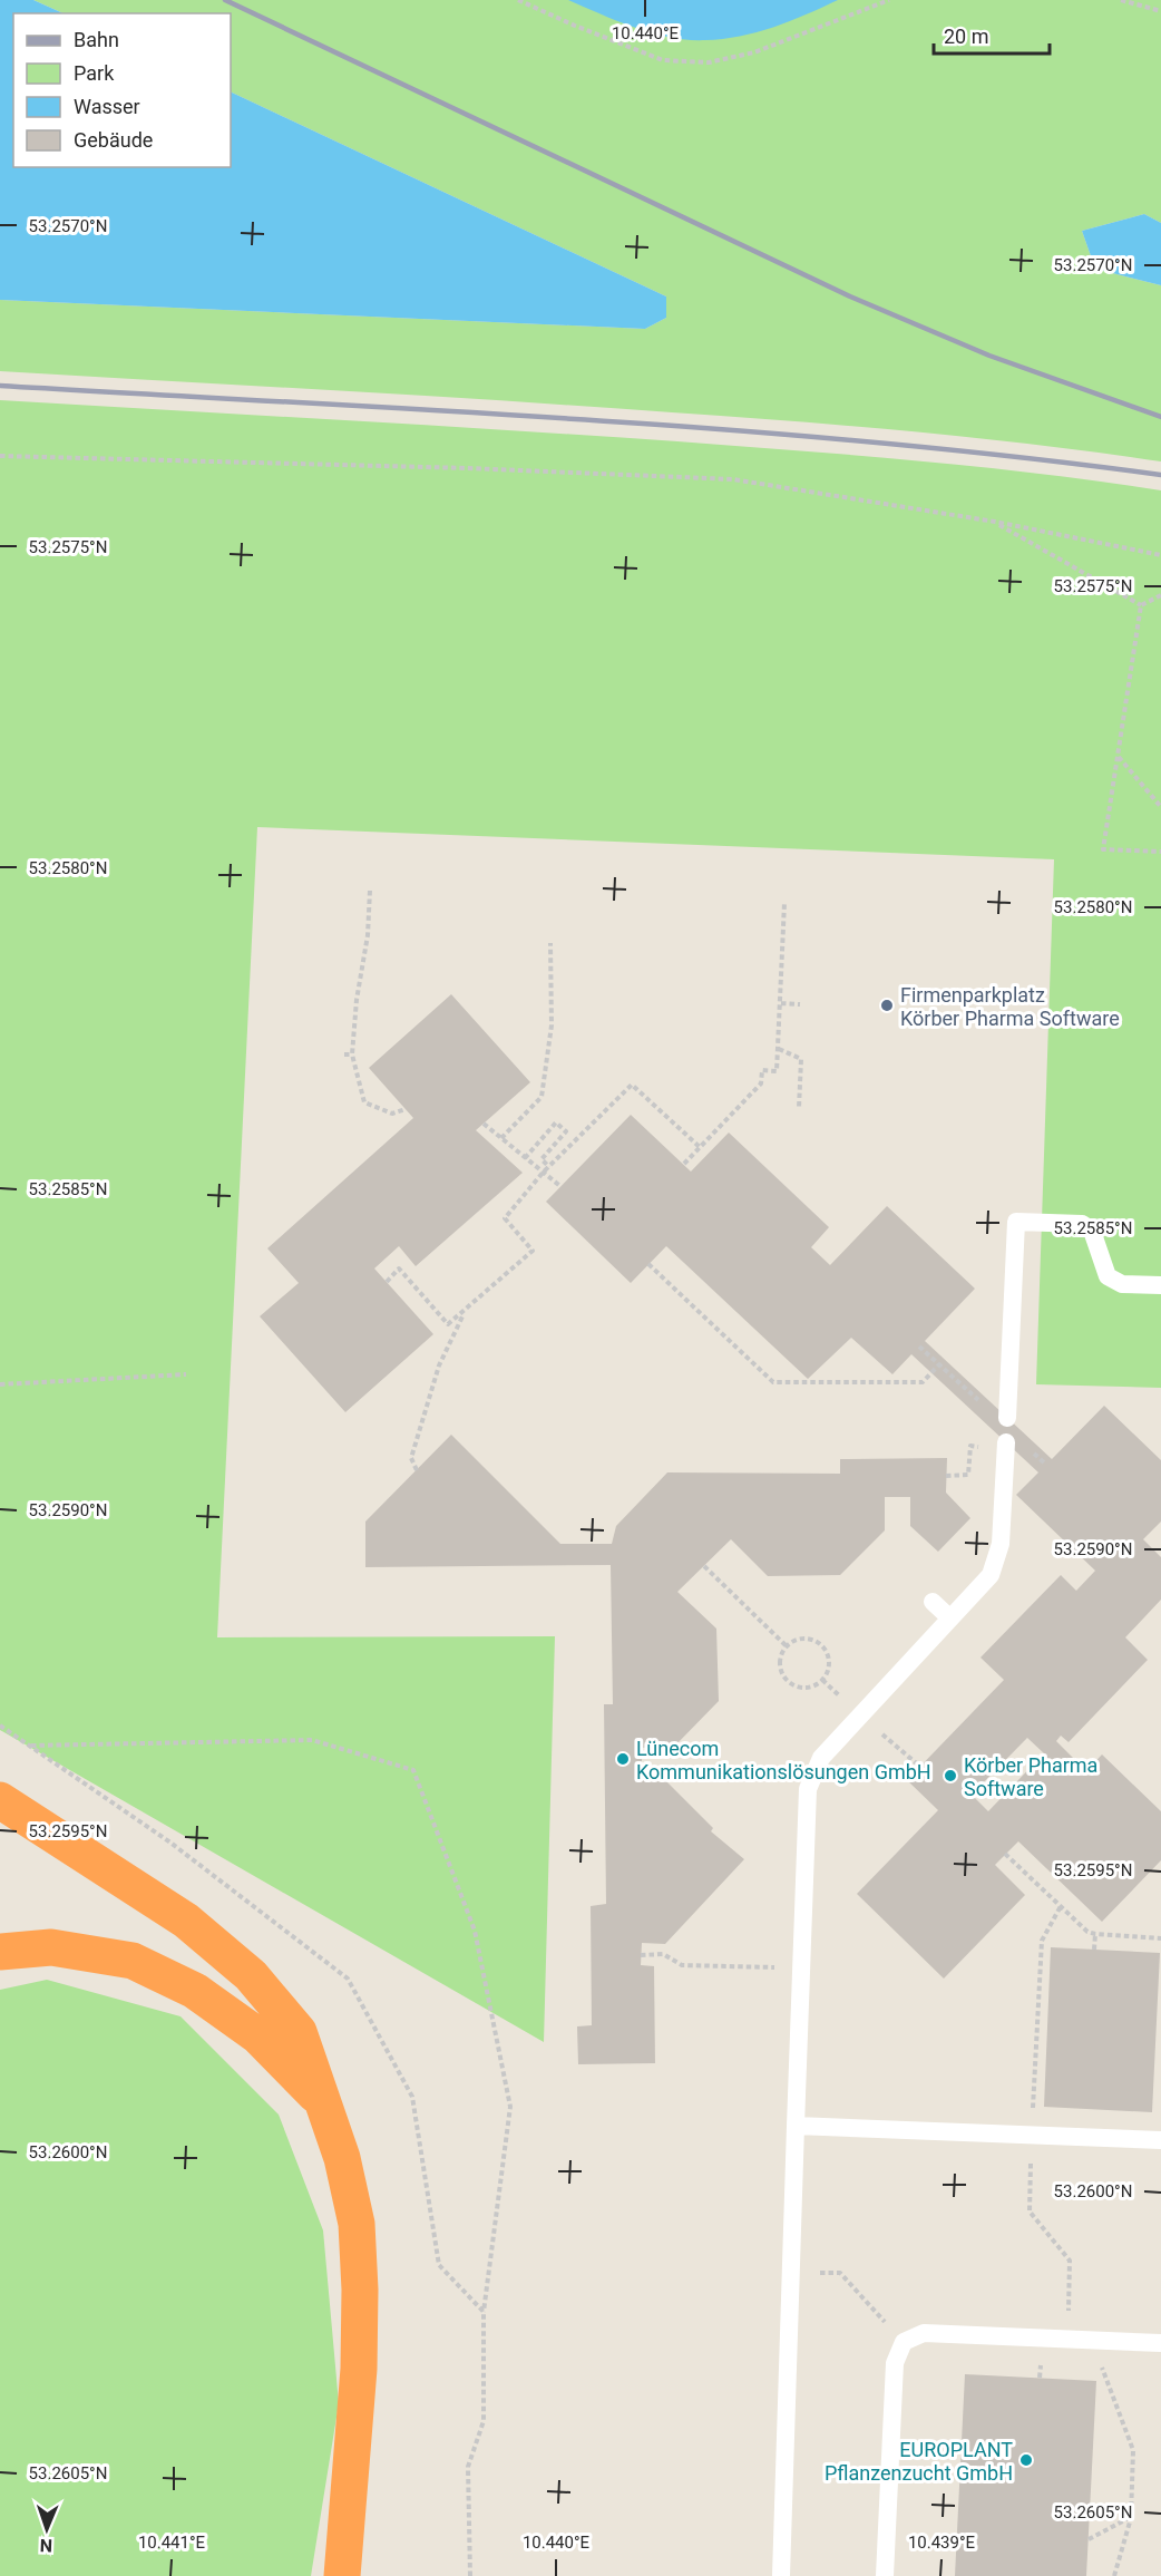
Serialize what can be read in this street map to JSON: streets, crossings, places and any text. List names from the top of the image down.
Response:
{
  "places": [
    "Firmenparkplatz Körber Pharma Software",
    "Lünecom Kommunikationslösungen GmbH",
    "Körber Pharma Software",
    "EUROPLANT Pflanzenzucht GmbH"
  ],
  "legend": [
    "Bahn",
    "Park",
    "Wasser",
    "Gebäude"
  ],
  "scale_bar": "20 m",
  "north": "bottom",
  "coordinates": [
    "10.440°E",
    "53.2570°N",
    "53.2575°N",
    "53.2580°N",
    "53.2585°N",
    "53.2590°N",
    "53.2595°N",
    "53.2600°N",
    "53.2605°N",
    "10.441°E",
    "10.439°E"
  ]
}
